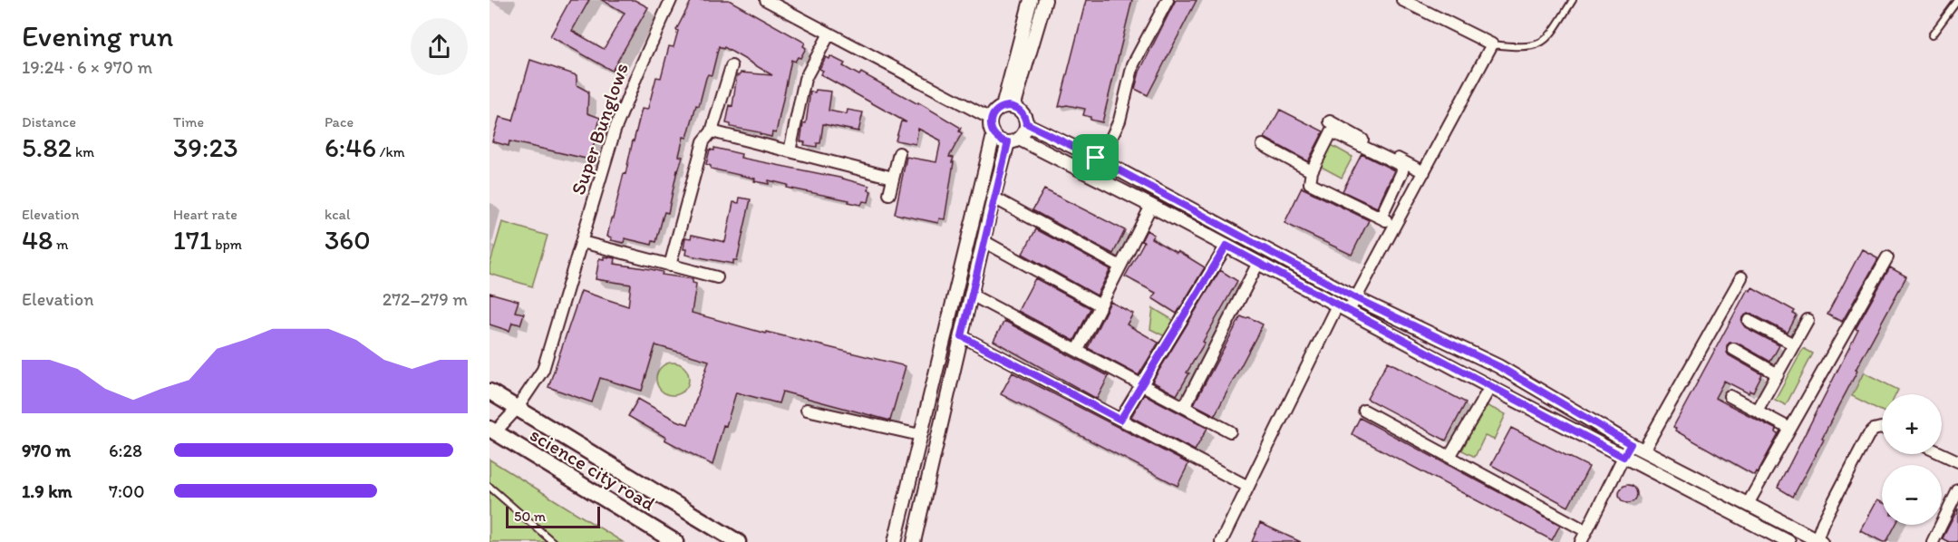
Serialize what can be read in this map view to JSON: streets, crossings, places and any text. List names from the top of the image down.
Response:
{
  "streets": {
    "main road": ["science city road"],
    "street": ["Super Bunglows"]
  },
  "crossings": [
    ["Super Bunglows", "science city road"]
  ],
  "scale_bar": "50 m",
  "page": {
    "heading": ["Evening run", "19:24 · 6 × 970 m"],
    "stats": [
      ["Distance", "5.82 km"],
      ["Time", "39:23"],
      ["Pace", "6:46 /km"],
      ["Elevation", "48 m"],
      ["Heart rate", "171 bpm"],
      ["kcal", "360"]
    ],
    "chart": ["Elevation", "272–279 m"],
    "map_buttons": ["+", "−"],
    "list": [
      {
        "name": "970 m",
        "note": "6:28"
      },
      {
        "name": "1.9 km",
        "note": "7:00"
      }
    ],
    "scale": "50 m"
  }
}
